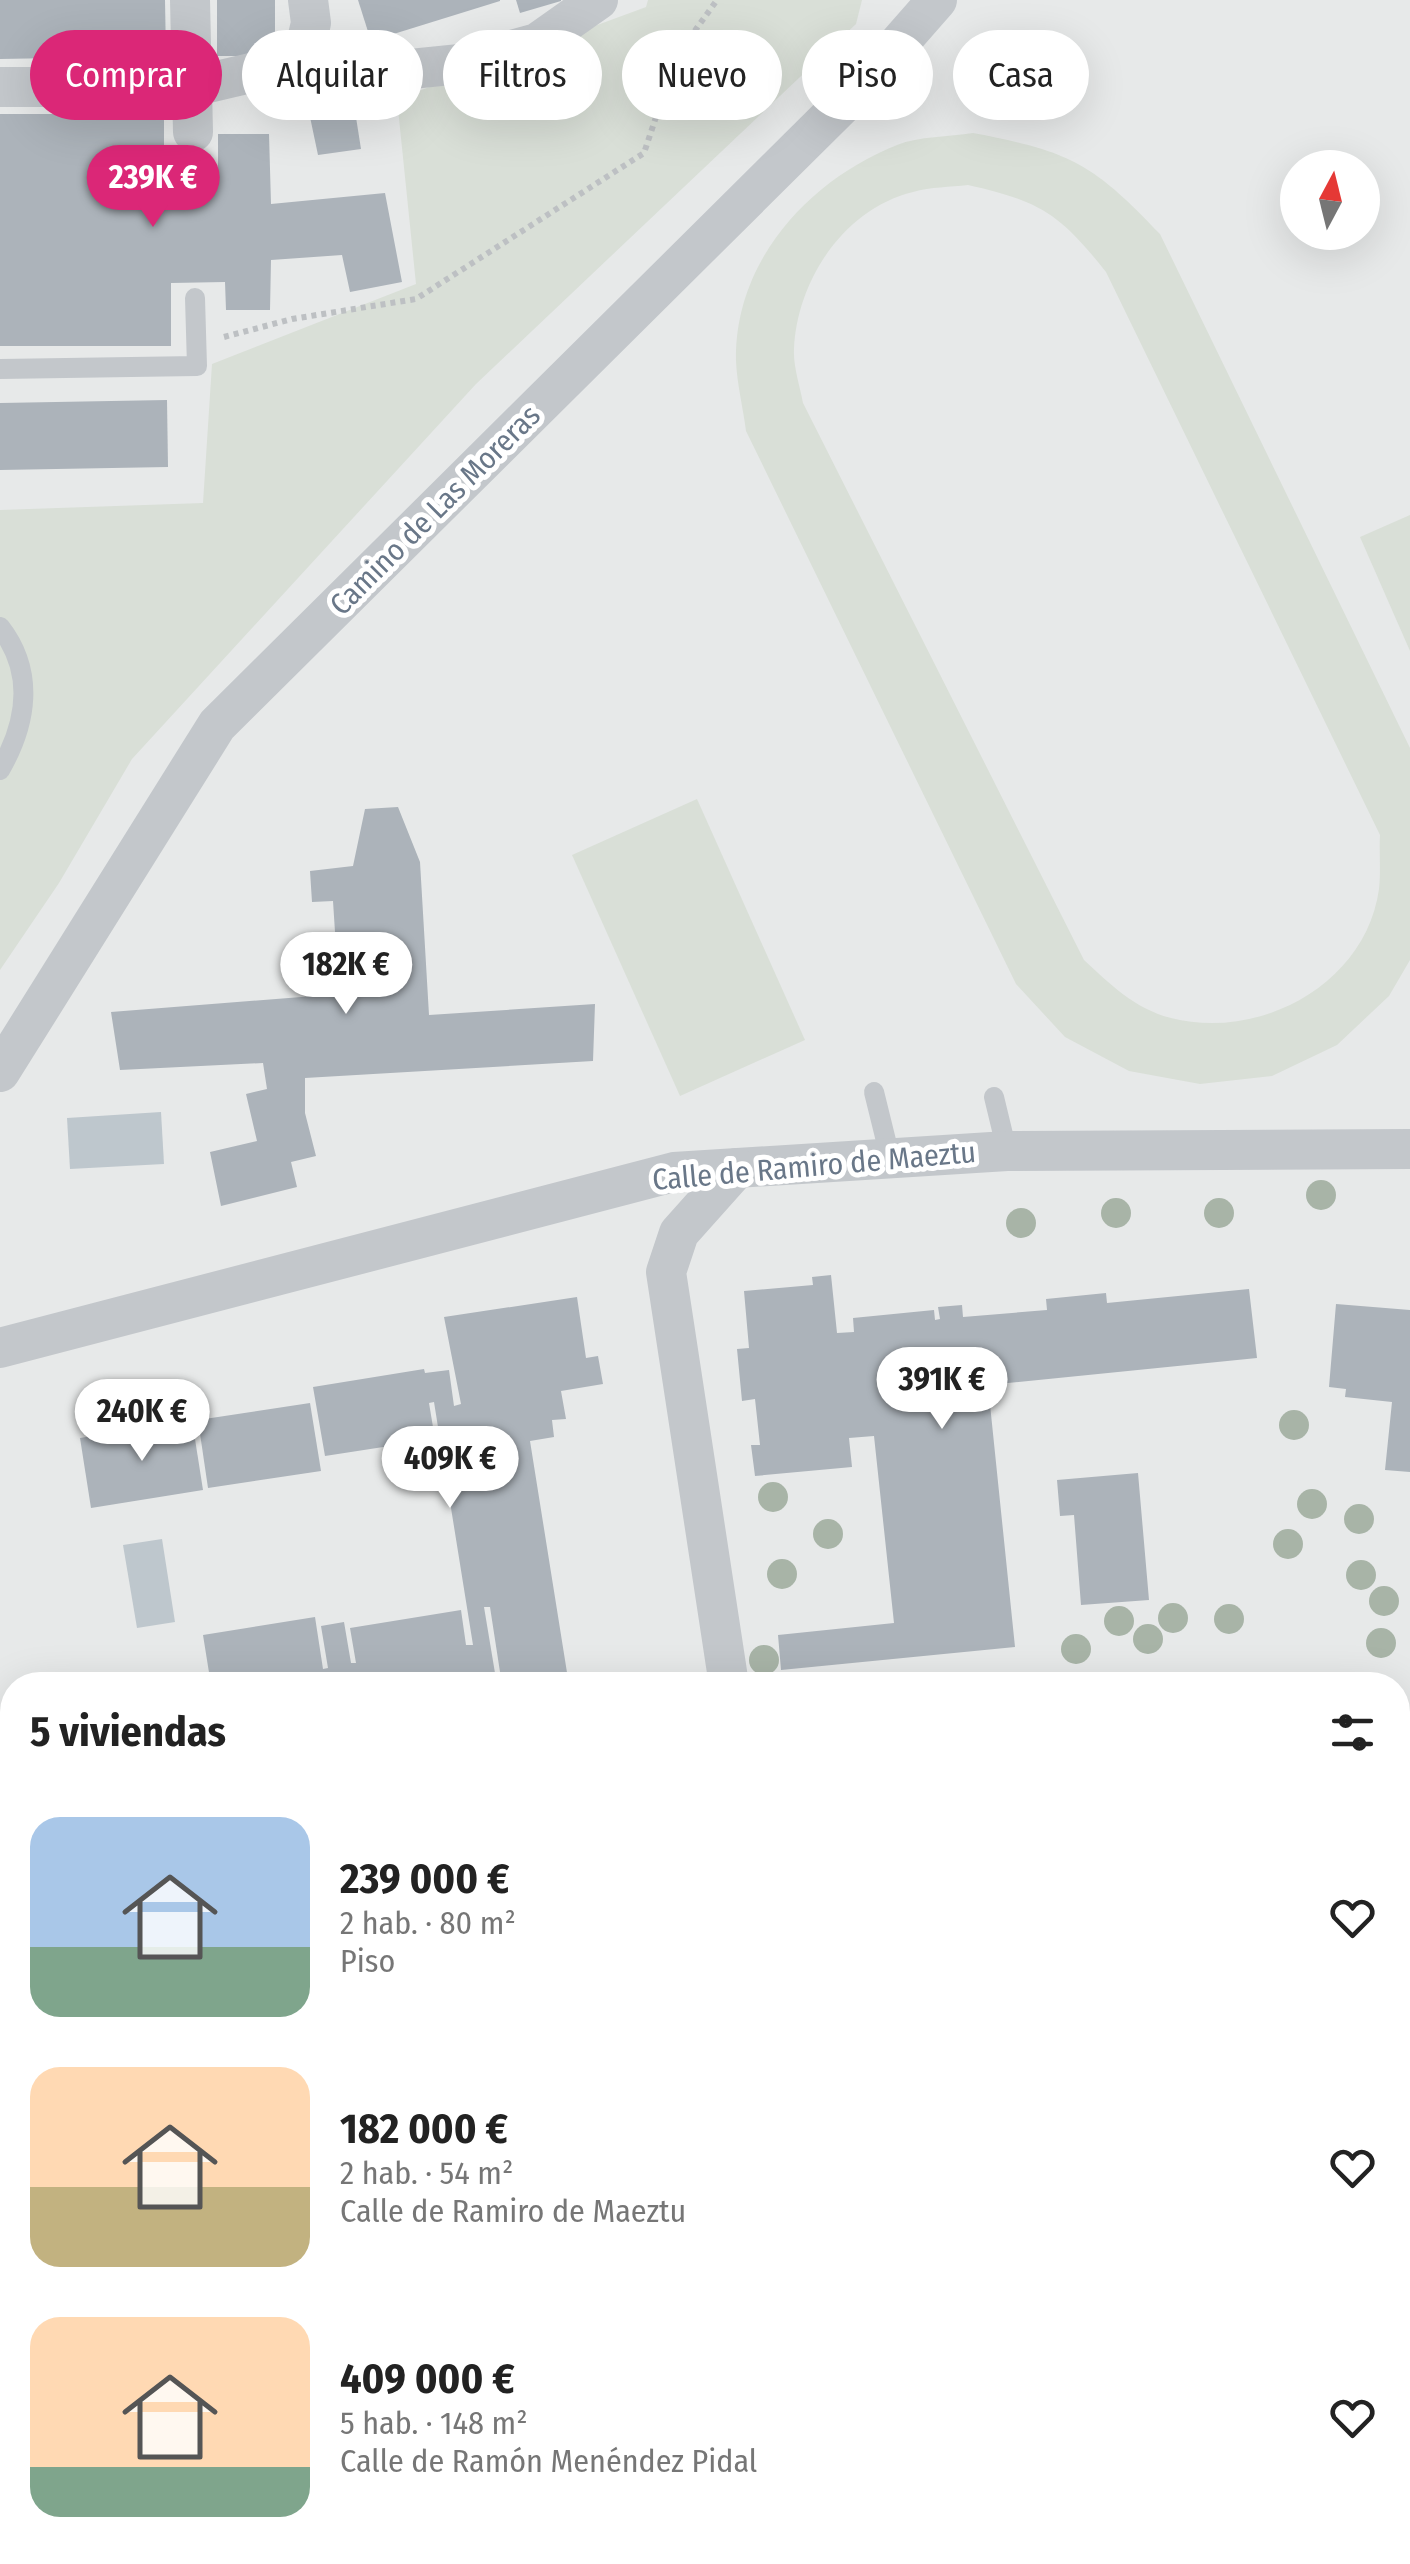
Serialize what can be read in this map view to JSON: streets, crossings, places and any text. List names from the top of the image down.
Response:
{
  "streets": {
    "street": ["Camino de Las Moreras", "Calle de Ramiro de Maeztu"]
  },
  "north": "top",
  "page": {
    "chip": [
      "Comprar",
      "Alquilar",
      "Filtros",
      "Nuevo",
      "Piso",
      "Casa"
    ],
    "price": [
      "239K €",
      "182K €",
      "391K €",
      "240K €",
      "409K €"
    ],
    "heading": "5 viviendas",
    "list": [
      {
        "name": "239 000 €",
        "note": "2 hab. · 80 m² · Piso"
      },
      {
        "name": "182 000 €",
        "note": "2 hab. · 54 m² · Calle de Ramiro de Maeztu"
      },
      {
        "name": "409 000 €",
        "note": "5 hab. · 148 m² · Calle de Ramón Menéndez Pidal"
      }
    ]
  }
}
